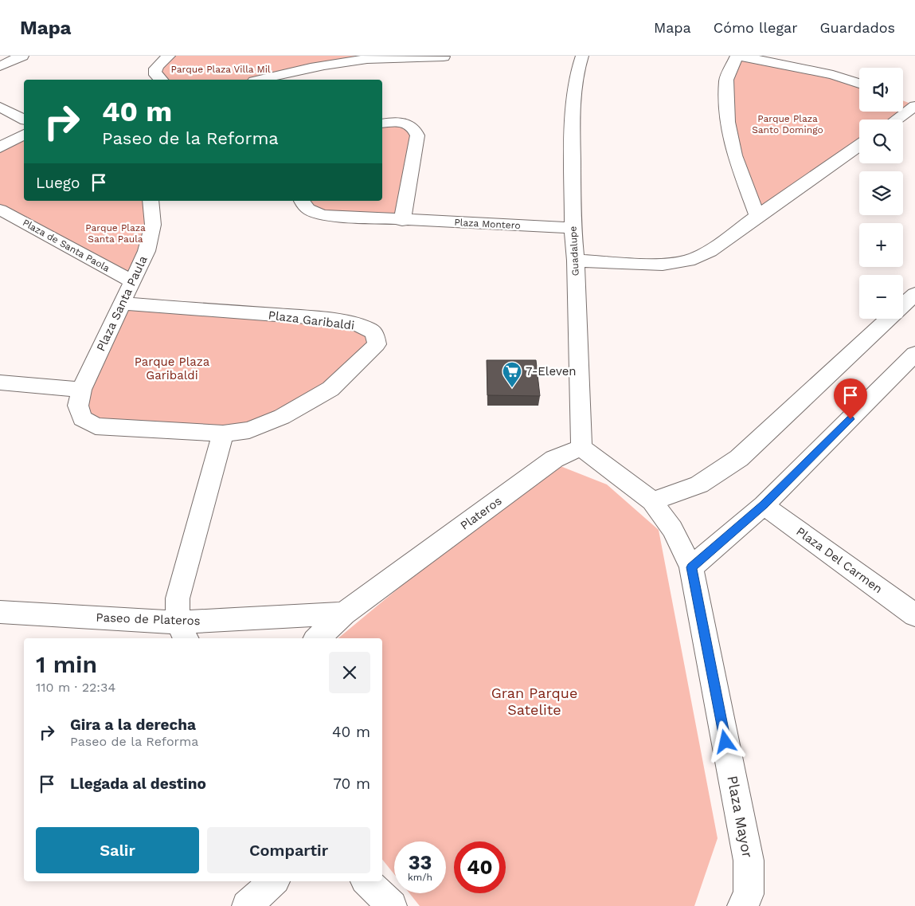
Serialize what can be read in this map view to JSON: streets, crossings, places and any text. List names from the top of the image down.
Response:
{
  "streets": {
    "street": [
      "Plaza Montero",
      "Plaza de Santa Paola",
      "Guadalupe",
      "Plaza Santa Paula",
      "Plaza Garibaldi",
      "Plateros",
      "Plaza Del Carmen",
      "Paseo de Plateros",
      "Plaza Mayor"
    ]
  },
  "crossings": [
    ["Plaza Montero", "Guadalupe"],
    ["Plaza de Santa Paola", "Plaza Santa Paula"],
    ["Guadalupe", "Plateros"],
    ["Plaza Santa Paula", "Plaza Garibaldi"],
    ["Plateros", "Paseo de Plateros"]
  ],
  "parks": [
    "Parque Plaza Villa Mil",
    "Parque Plaza Santo Domingo",
    "Parque Plaza Santa Paula",
    "Parque Plaza Garibaldi",
    "Gran Parque Satelite"
  ],
  "places": {
    "supermarket": ["7-Eleven"]
  },
  "page": {
    "header": "Mapa",
    "nav": ["Mapa", "Cómo llegar", "Guardados"],
    "map_buttons": ["+", "−"],
    "turn": ["40 m", "Paseo de la Reforma"],
    "then": "Luego",
    "heading": ["1 min", "110 m · 22:34"],
    "list": [
      {
        "name": "Gira a la derecha",
        "note": "Paseo de la Reforma",
        "value": "40 m"
      },
      {
        "name": "Llegada al destino",
        "value": "70 m"
      }
    ],
    "buttons": ["Salir", "Compartir"],
    "speed": "33 km/h",
    "limit": "40"
  }
}
